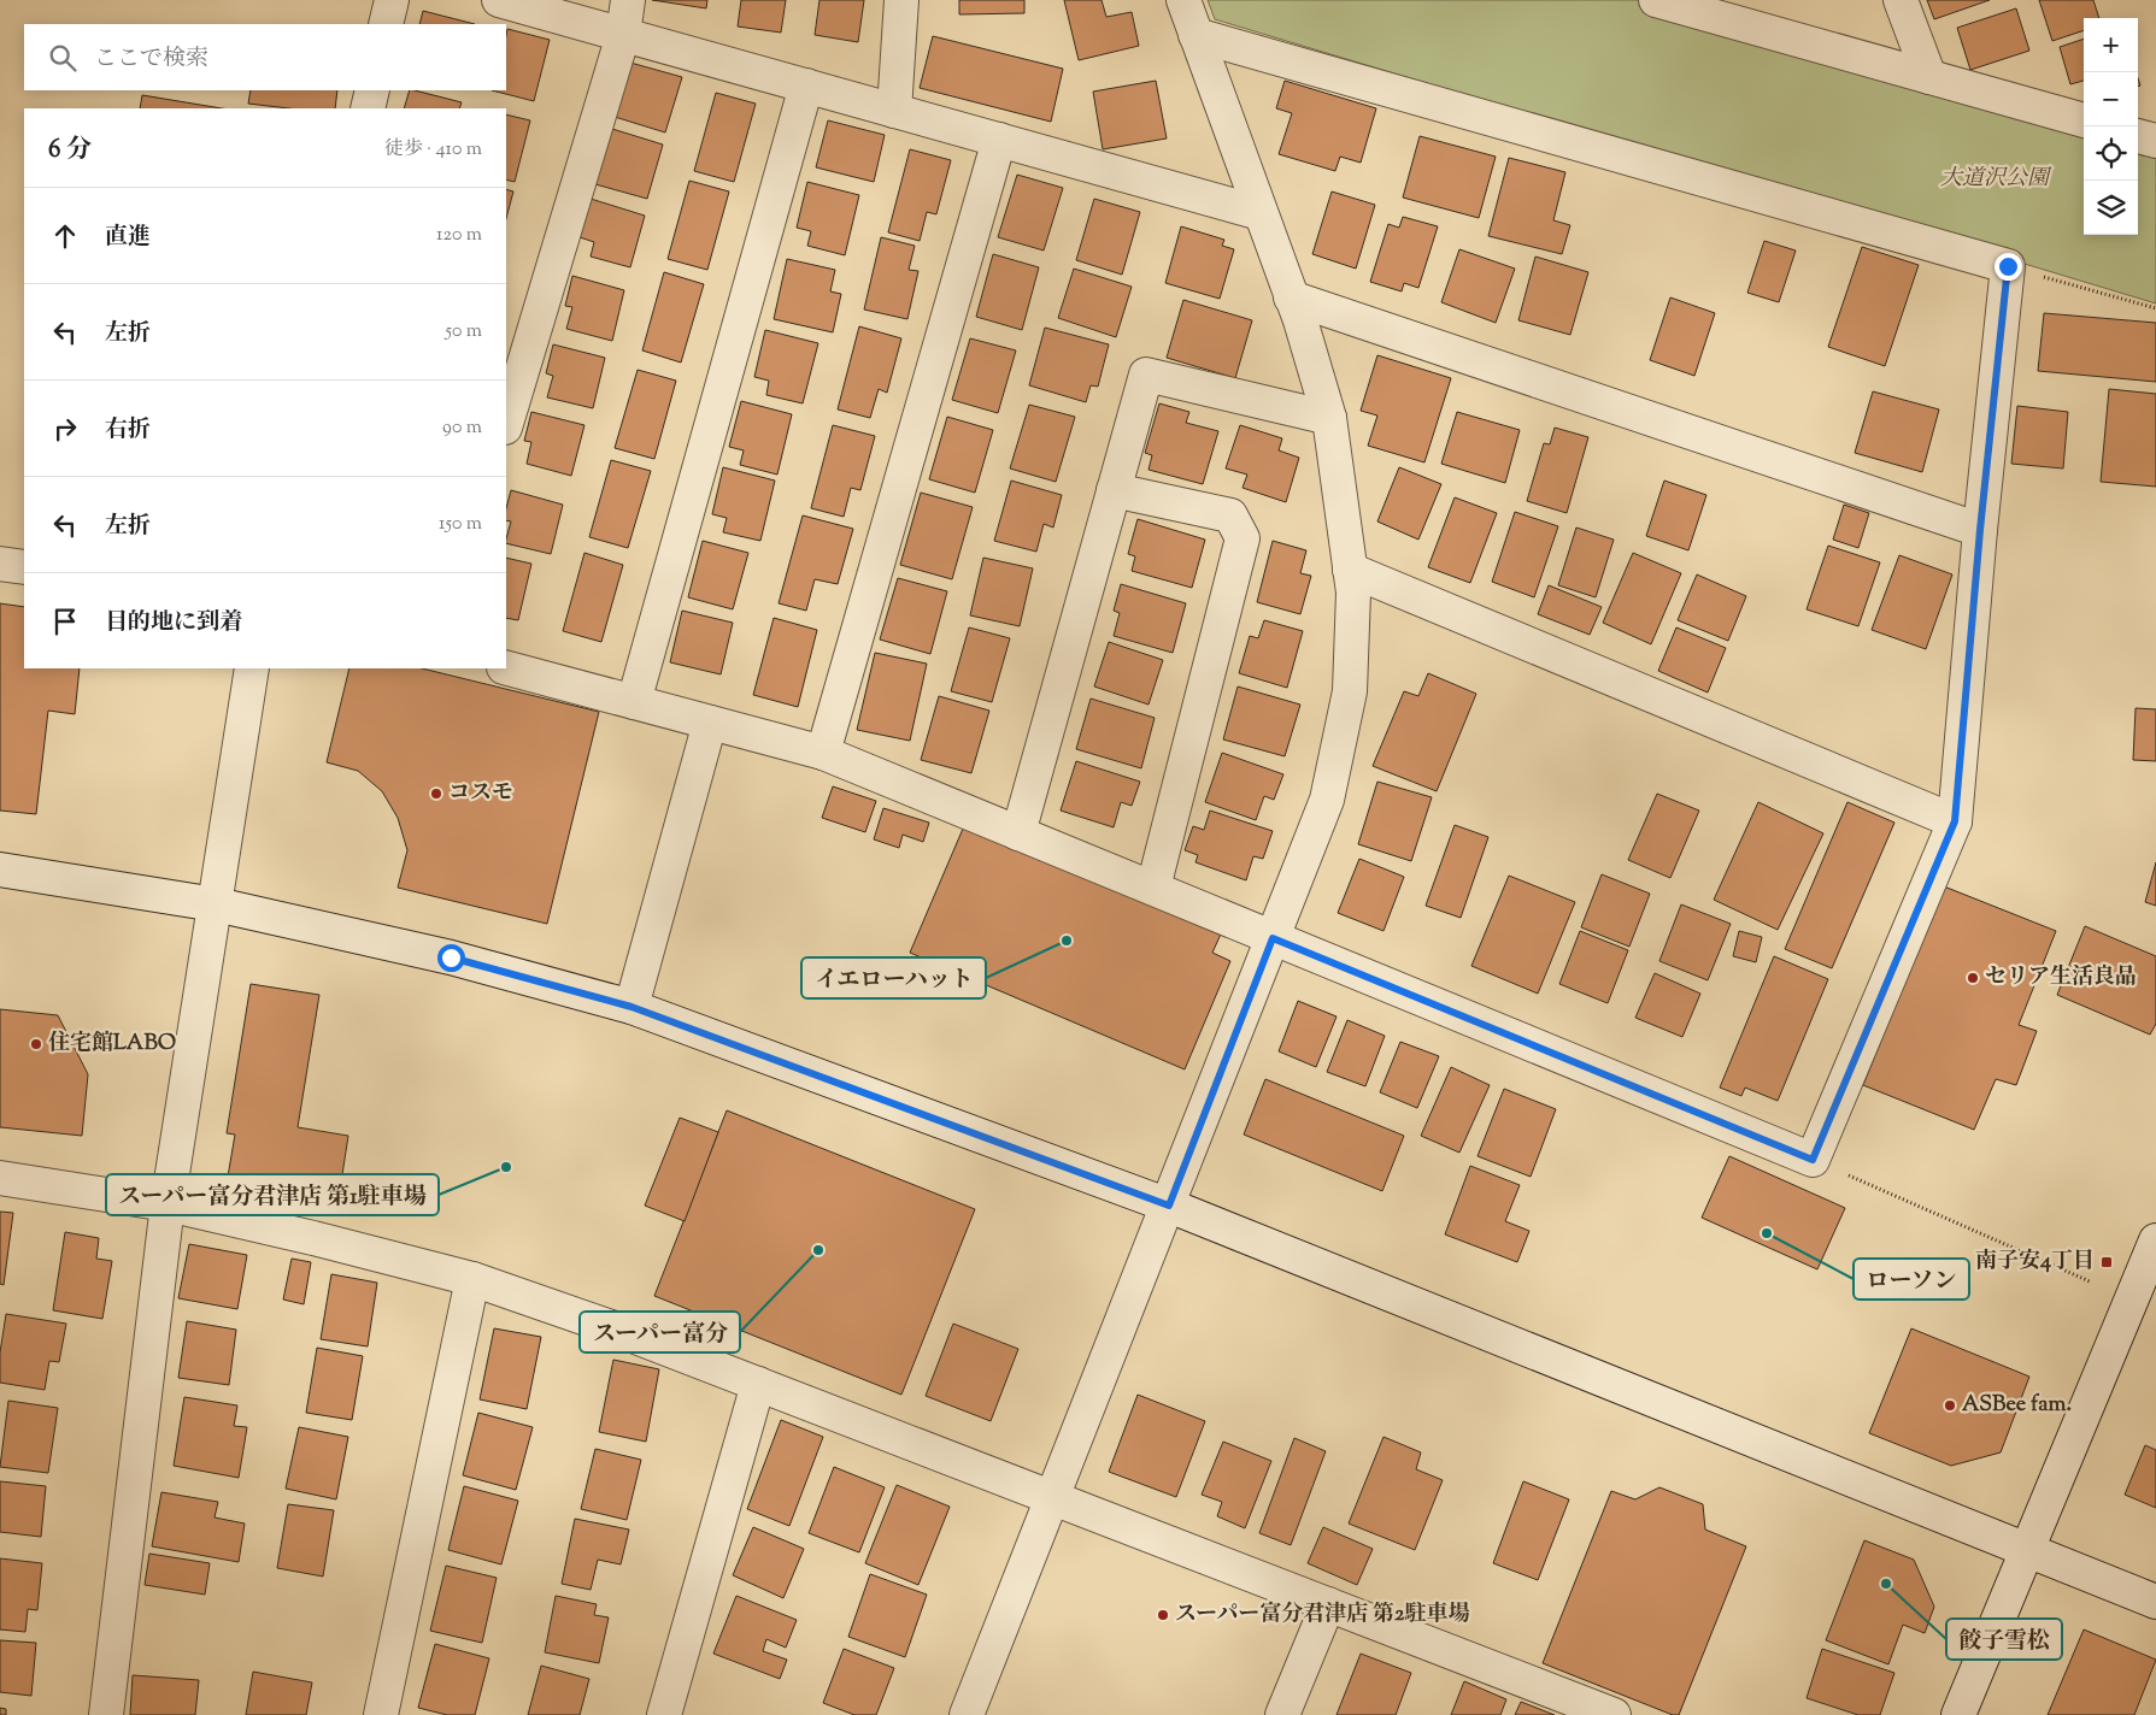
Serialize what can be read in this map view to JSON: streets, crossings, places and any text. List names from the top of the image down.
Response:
{
  "parks": ["大道沢公園"],
  "places": {
    "other": [
      "コスモ",
      "イエローハット",
      "セリア生活良品",
      "住宅館LABO",
      "スーパー富分君津店 第1駐車場",
      "ローソン",
      "スーパー富分",
      "ASBee fam.",
      "餃子雪松",
      "スーパー富分君津店 第2駐車場"
    ],
    "transit": ["南子安4丁目"]
  },
  "page": {
    "map_buttons": ["+", "−"],
    "search": "ここで検索",
    "heading": ["6 分", "徒歩 · 410 m"],
    "list": [
      ["直進", "120 m"],
      ["左折", "50 m"],
      ["右折", "90 m"],
      ["左折", "150 m"],
      "目的地に到着"
    ]
  }
}
